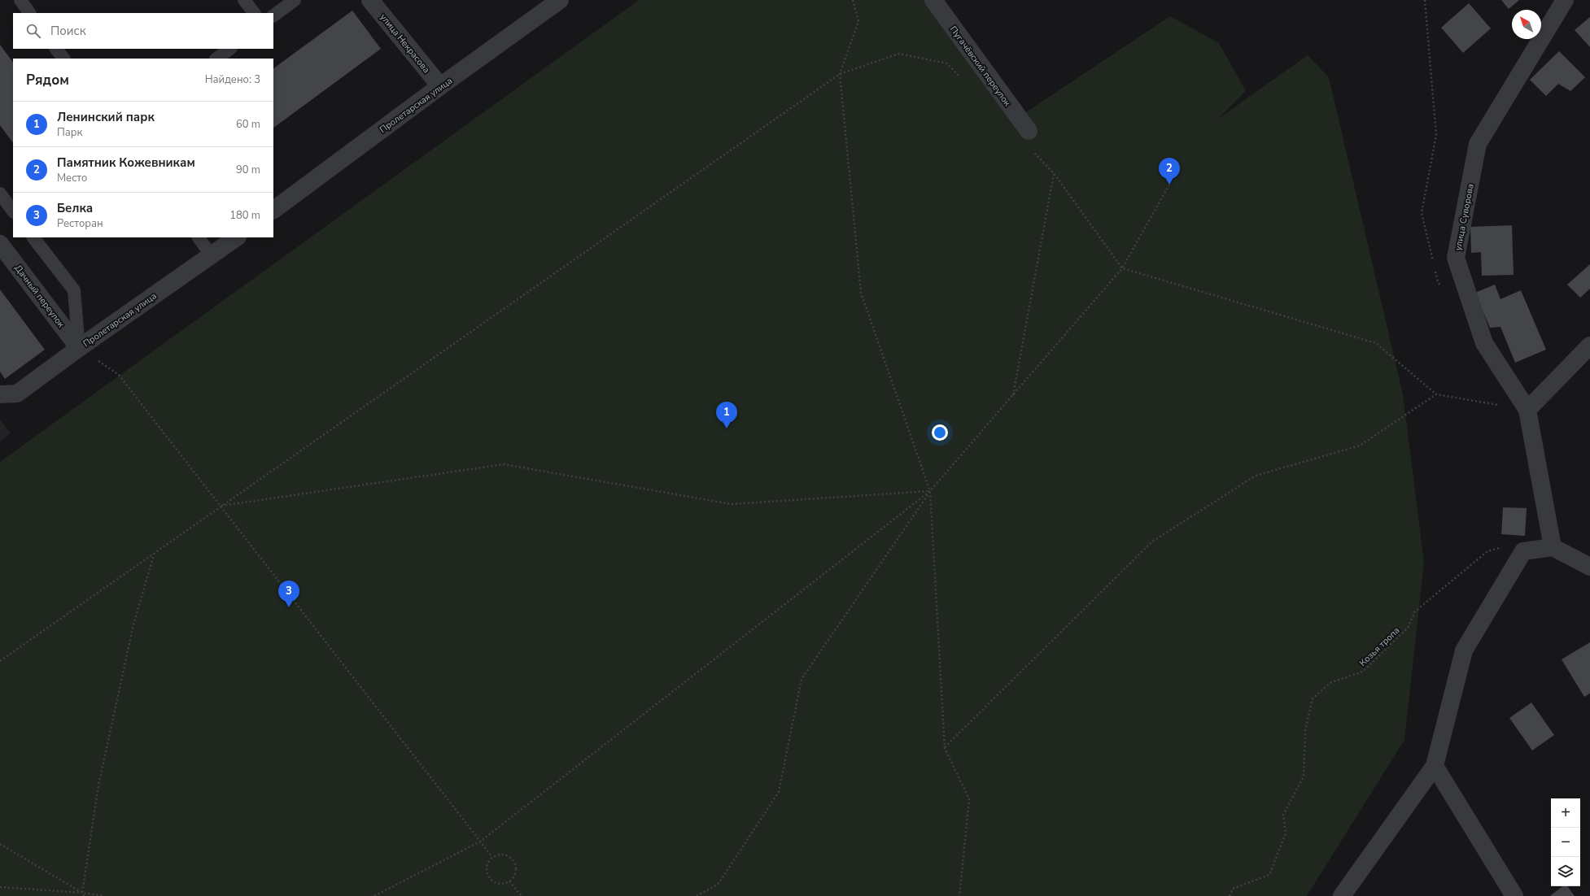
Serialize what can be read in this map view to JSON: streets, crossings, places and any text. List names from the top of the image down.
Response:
{
  "streets": {
    "street": [
      "улица Некрасова",
      "Пугачёвский переулок",
      "Пролетарская улица",
      "улица Суворова",
      "Дачный переулок"
    ],
    "path": ["Козья тропа"]
  },
  "crossings": [
    ["улица Некрасова", "Пролетарская улица"],
    ["Пролетарская улица", "Дачный переулок"]
  ],
  "north": "top left",
  "page": {
    "search": "Поиск",
    "heading": ["Рядом", "Найдено: 3"],
    "list": [
      {
        "mark": "1",
        "name": "Ленинский парк",
        "note": "Парк",
        "value": "60 m"
      },
      {
        "mark": "2",
        "name": "Памятник Кожевникам",
        "note": "Место",
        "value": "90 m"
      },
      {
        "mark": "3",
        "name": "Белка",
        "note": "Ресторан",
        "value": "180 m"
      }
    ],
    "pins": ["2", "1", "3"],
    "map_buttons": ["+", "−"]
  }
}
